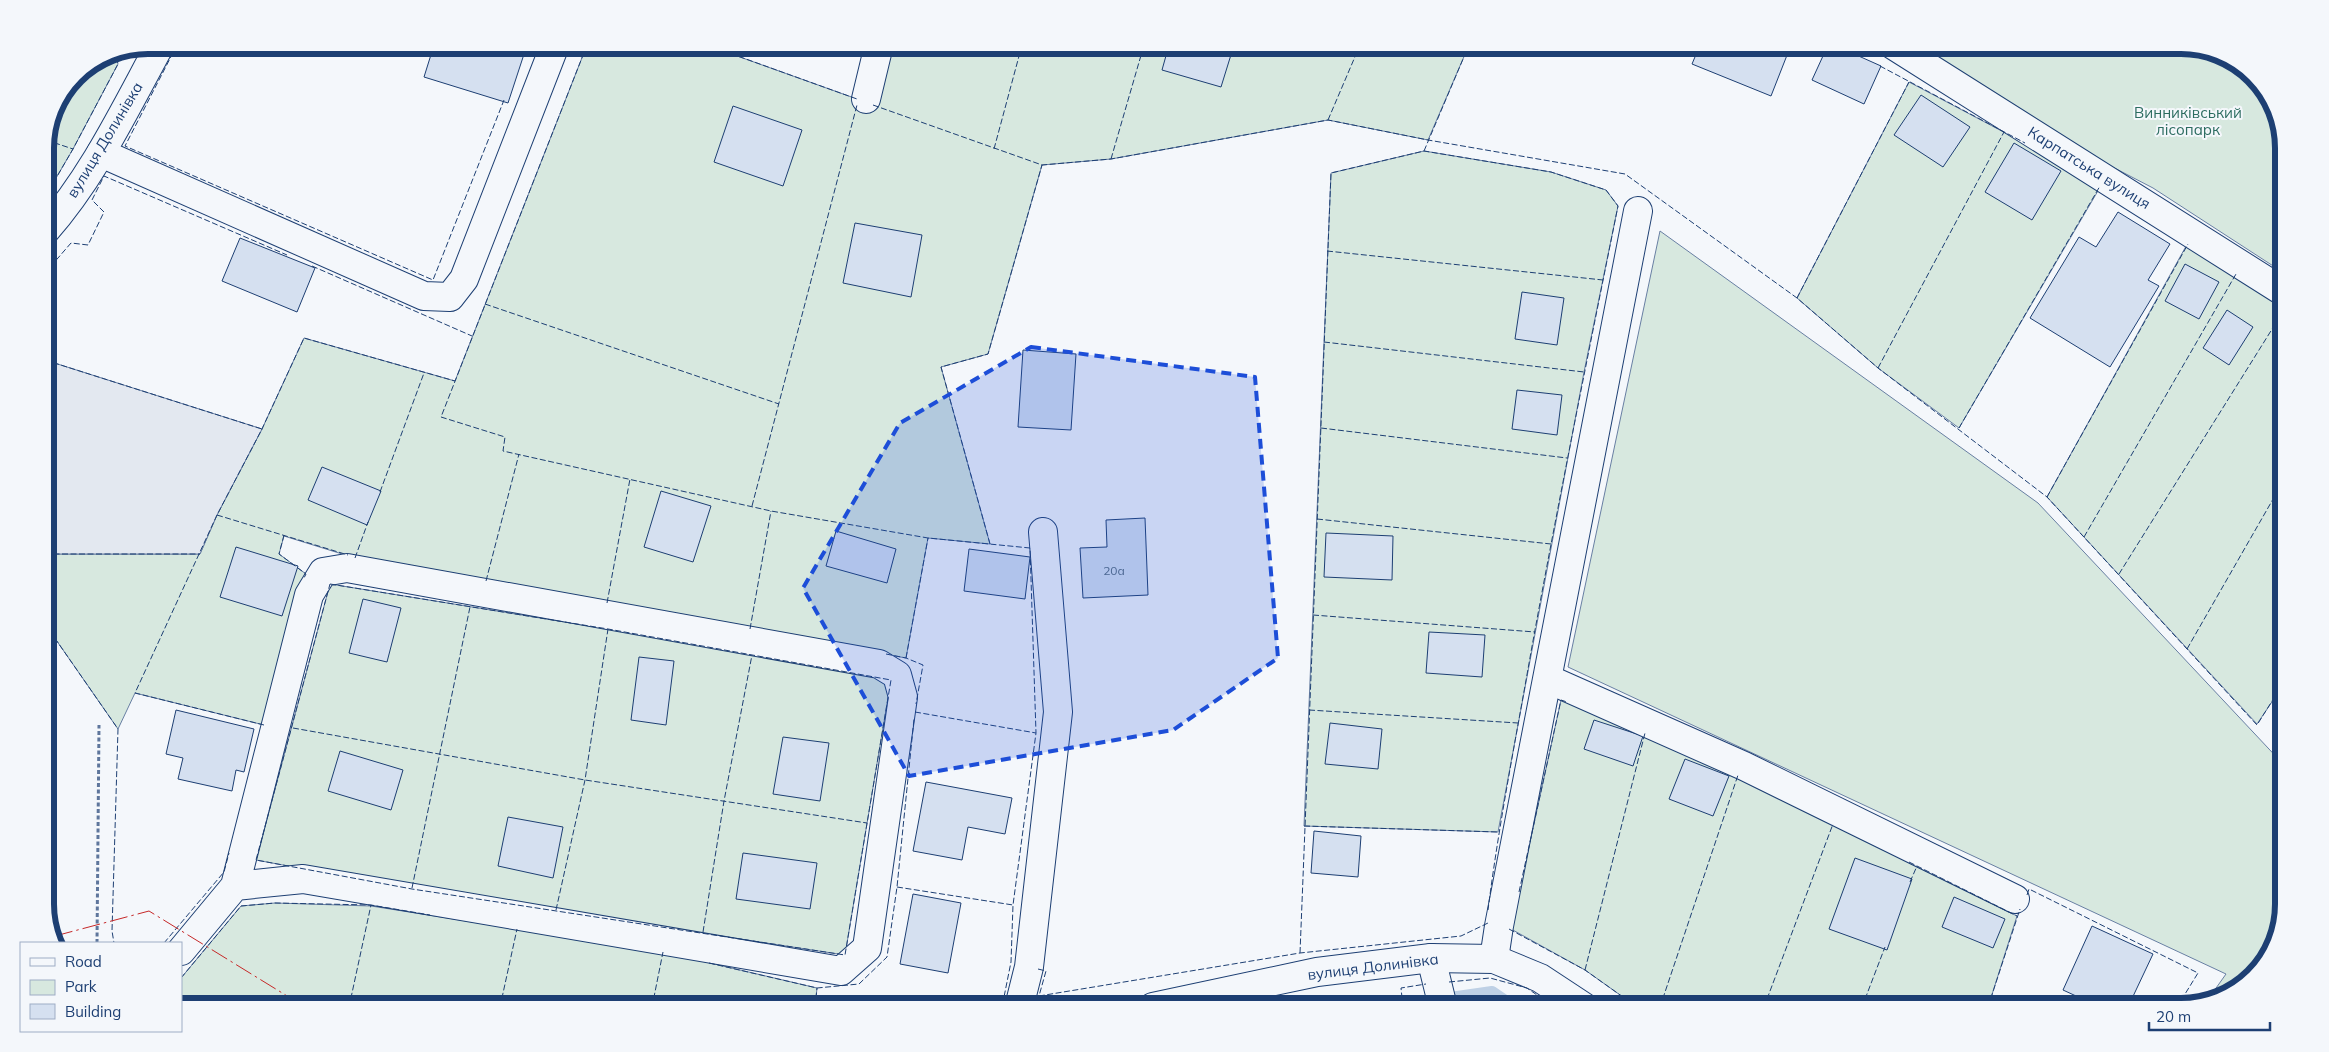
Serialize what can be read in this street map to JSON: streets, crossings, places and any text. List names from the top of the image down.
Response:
{
  "streets": {
    "street": ["вулиця Долинівка", "Карпатська вулиця"]
  },
  "parks": ["Винниківський лісопарк"],
  "house_numbers": ["20а"],
  "legend": ["Road", "Park", "Building"],
  "scale_bar": "20 m"
}
